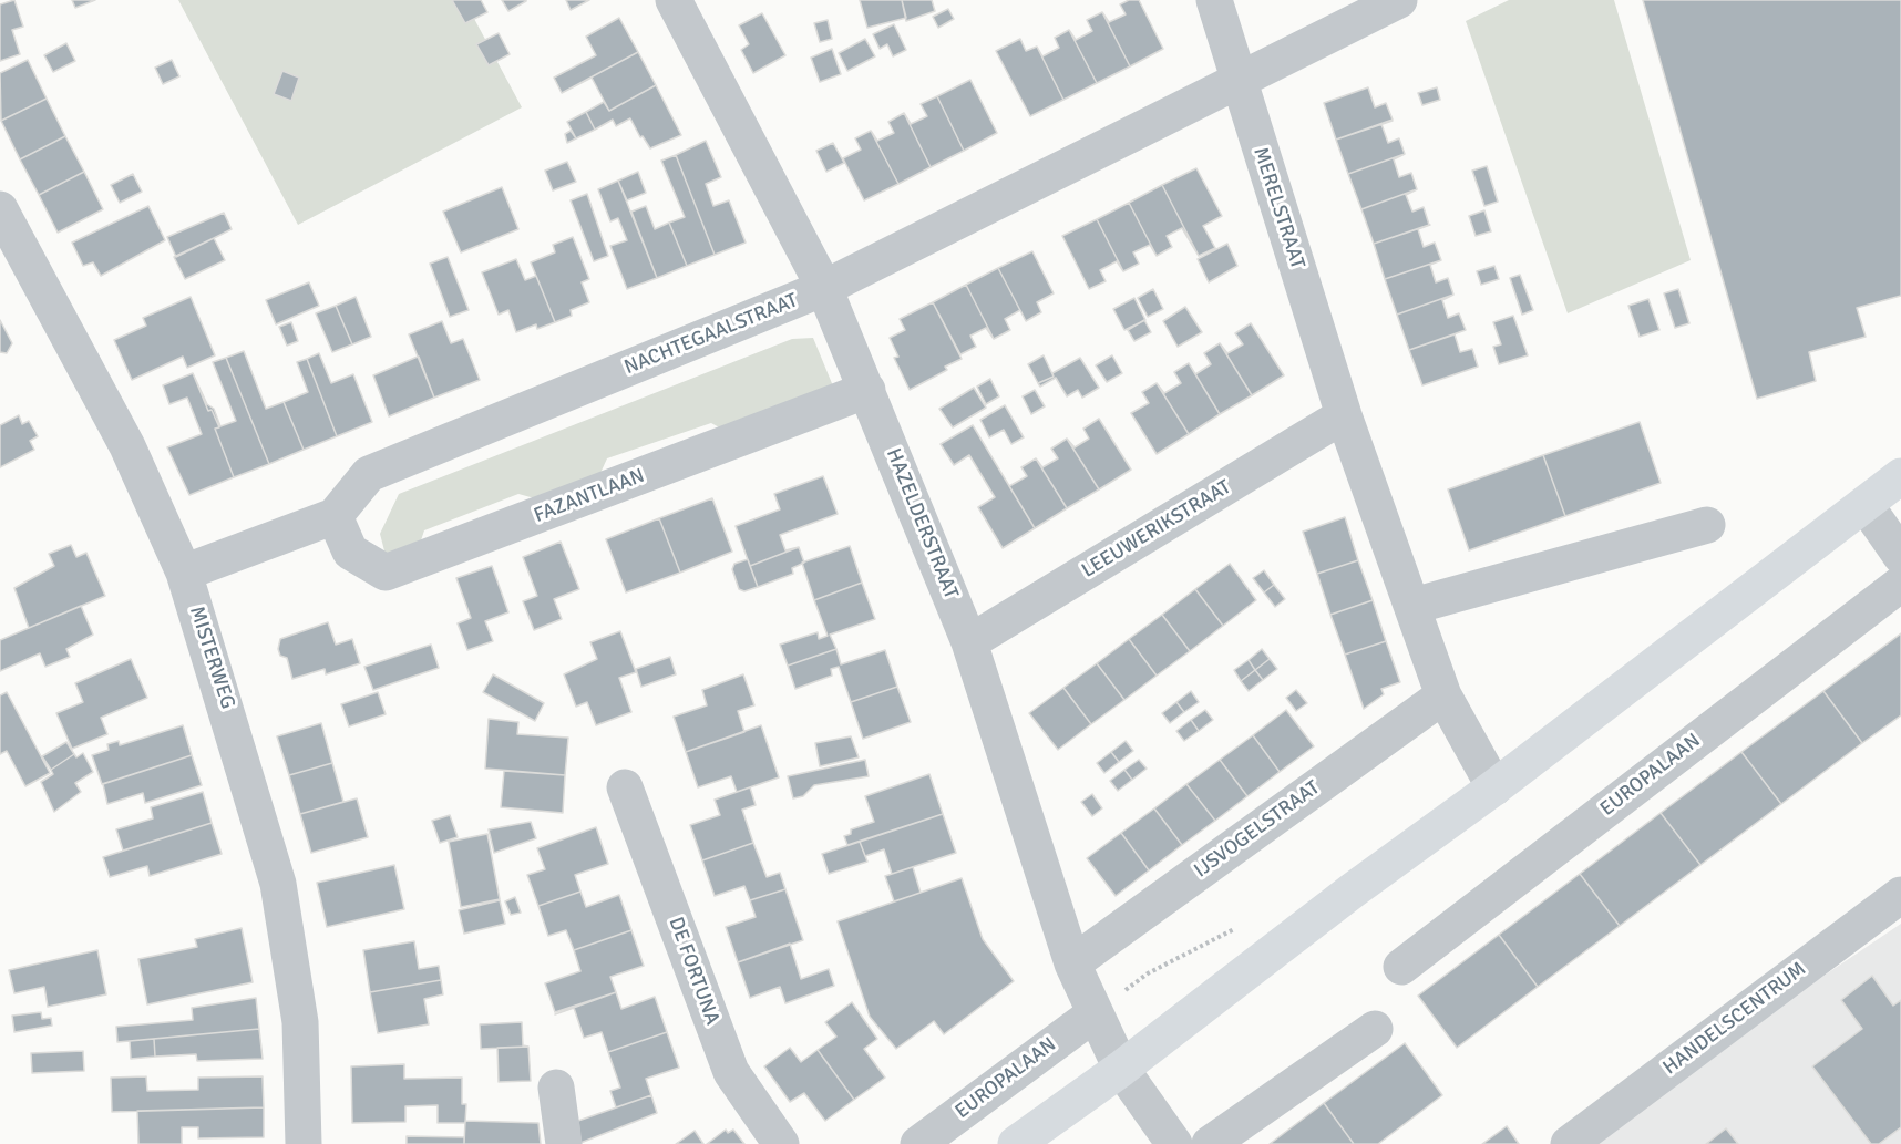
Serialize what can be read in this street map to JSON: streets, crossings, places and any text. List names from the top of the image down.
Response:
{
  "streets": {
    "street": [
      "MERELSTRAAT",
      "NACHTEGAALSTRAAT",
      "FAZANTLAAN",
      "HAZELDERSTRAAT",
      "LEEUWERIKSTRAAT",
      "MISTERWEG",
      "EUROPALAAN",
      "IJSVOGELSTRAAT",
      "DE FORTUNA",
      "HANDELSCENTRUM"
    ]
  },
  "crossings": [
    ["MERELSTRAAT", "NACHTEGAALSTRAAT"],
    ["MERELSTRAAT", "LEEUWERIKSTRAAT"],
    ["NACHTEGAALSTRAAT", "FAZANTLAAN"],
    ["NACHTEGAALSTRAAT", "HAZELDERSTRAAT"],
    ["FAZANTLAAN", "HAZELDERSTRAAT"],
    ["HAZELDERSTRAAT", "LEEUWERIKSTRAAT"],
    ["HAZELDERSTRAAT", "EUROPALAAN"],
    ["HAZELDERSTRAAT", "IJSVOGELSTRAAT"]
  ]
}
